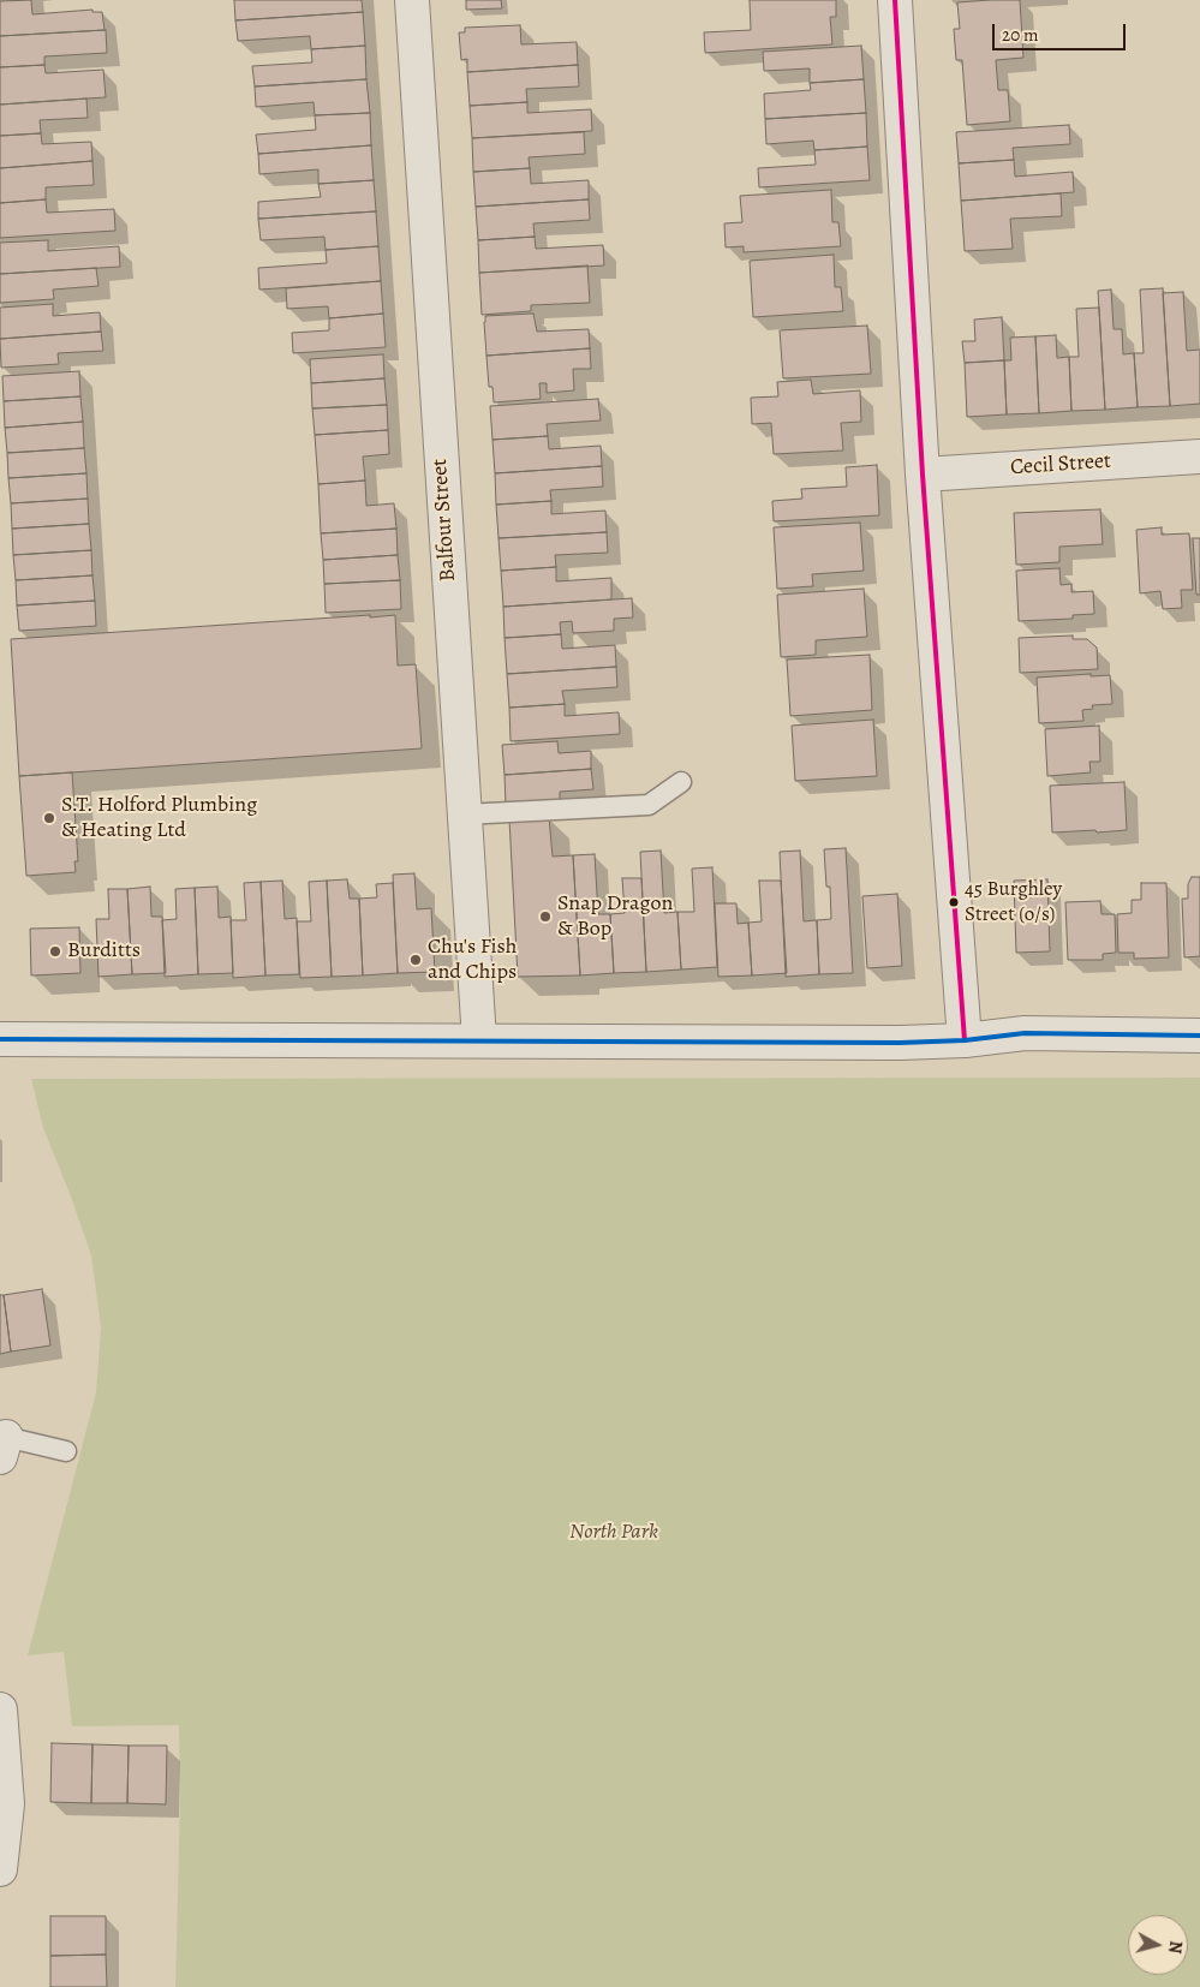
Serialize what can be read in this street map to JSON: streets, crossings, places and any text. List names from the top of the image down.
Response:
{
  "streets": {
    "street": ["Cecil Street", "Balfour Street"]
  },
  "parks": ["North Park"],
  "places": [
    "S.T. Holford Plumbing & Heating Ltd",
    "45 Burghley Street (o/s)",
    "Snap Dragon & Bop",
    "Burditts",
    "Chu's Fish and Chips"
  ],
  "scale_bar": "20 m",
  "north": "right"
}
